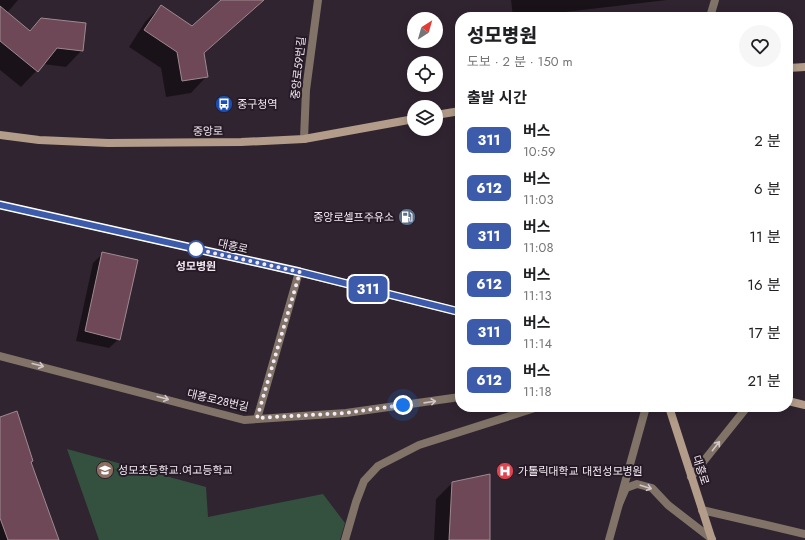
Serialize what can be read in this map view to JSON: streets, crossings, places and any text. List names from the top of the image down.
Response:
{
  "streets": {
    "main road": ["중앙로", "대흥로"],
    "street": ["중앙로59번길", "대흥로28번길"]
  },
  "crossings": [
    ["중앙로59번길", "중앙로"]
  ],
  "one_way": ["대흥로28번길"],
  "places": {
    "bus stop": ["중구청역"],
    "fuel station": ["중앙로셀프주유소"],
    "other": ["성모병원"],
    "school or university": ["성모초등학교.여고등학교"],
    "hospital": ["가톨릭대학교 대전성모병원"]
  },
  "lines": ["bus line 311"],
  "north": "top right",
  "page": {
    "on_map": "311",
    "heading": [
      ["성모병원", "도보 · 2 분 · 150 m"],
      "출발 시간"
    ],
    "list": [
      {
        "mark": "311",
        "name": "버스",
        "note": "10:59",
        "value": "2 분"
      },
      {
        "mark": "612",
        "name": "버스",
        "note": "11:03",
        "value": "6 분"
      },
      {
        "mark": "311",
        "name": "버스",
        "note": "11:08",
        "value": "11 분"
      },
      {
        "mark": "612",
        "name": "버스",
        "note": "11:13",
        "value": "16 분"
      },
      {
        "mark": "311",
        "name": "버스",
        "note": "11:14",
        "value": "17 분"
      },
      {
        "mark": "612",
        "name": "버스",
        "note": "11:18",
        "value": "21 분"
      }
    ]
  }
}
